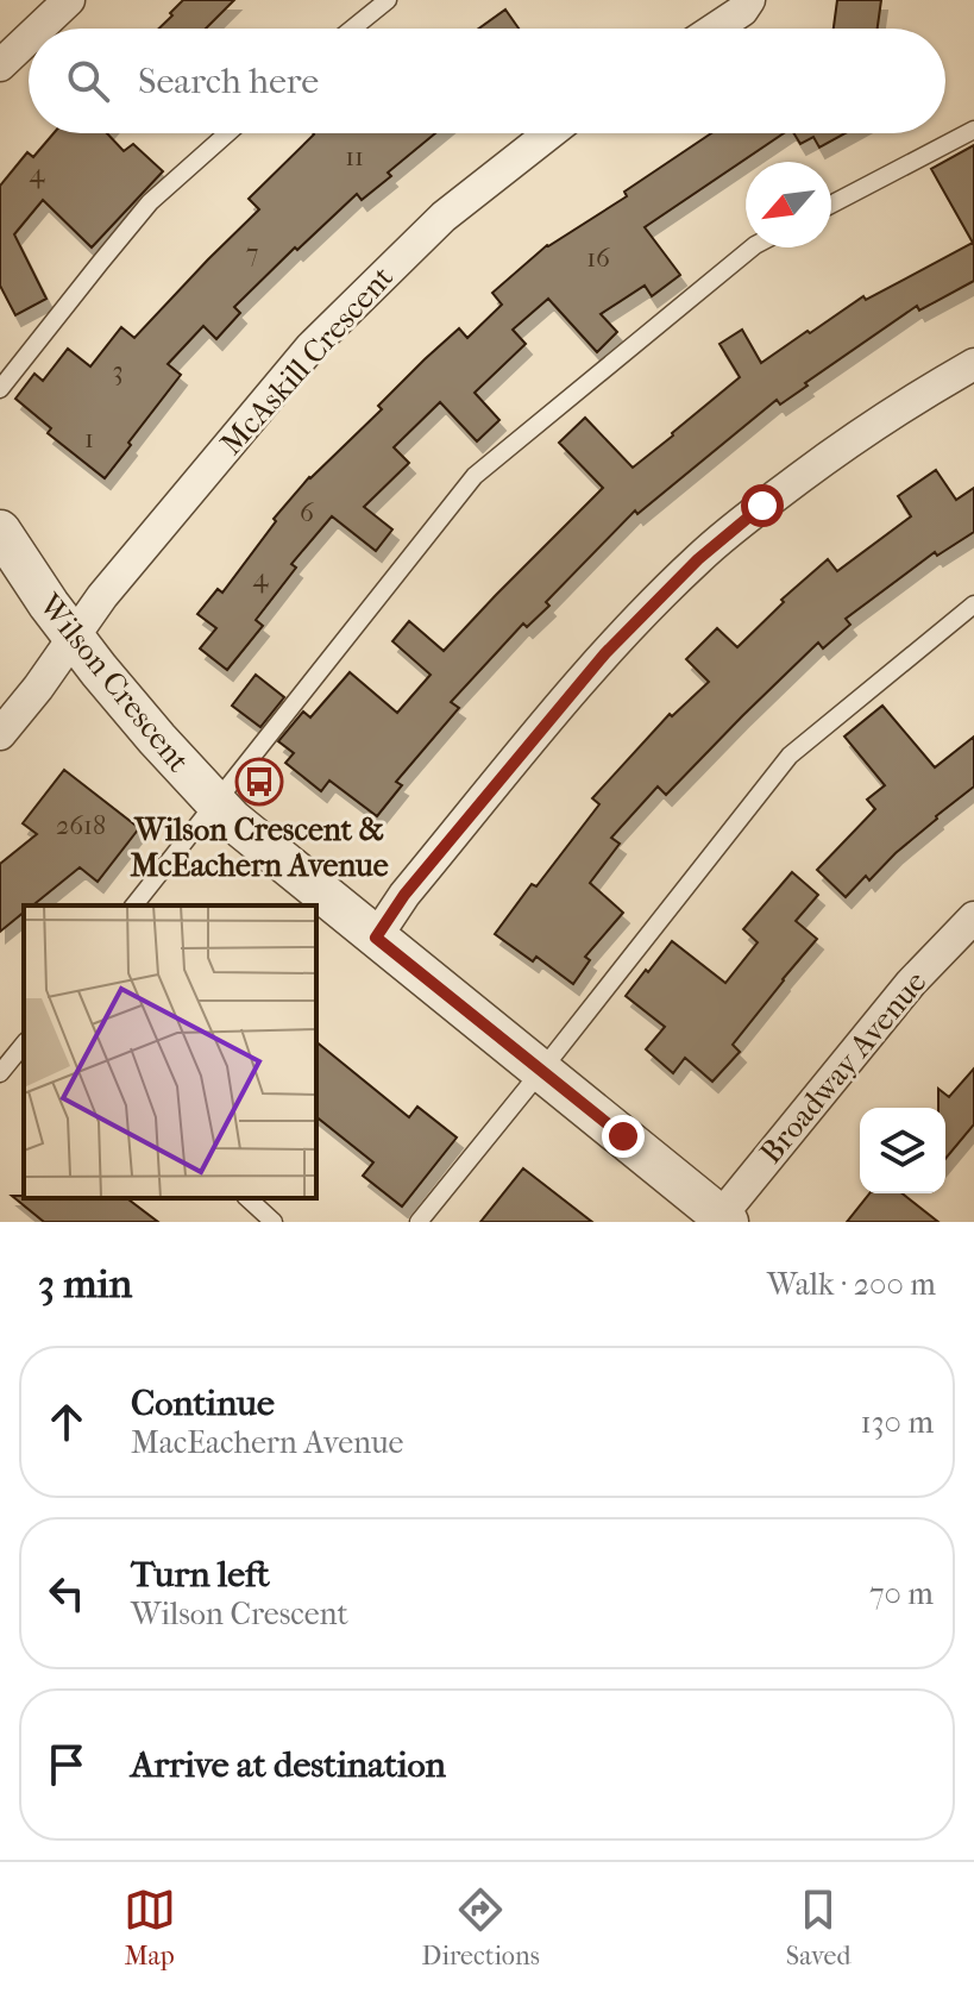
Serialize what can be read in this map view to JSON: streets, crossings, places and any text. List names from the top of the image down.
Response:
{
  "streets": {
    "street": ["McAskill Crescent", "Wilson Crescent", "Broadway Avenue"]
  },
  "crossings": [
    ["McAskill Crescent", "Wilson Crescent"],
    ["Wilson Crescent", "Broadway Avenue"]
  ],
  "places": {
    "bus stop": ["Wilson Crescent & McEachern Avenue"]
  },
  "house_numbers": [
    "11",
    "4",
    "7",
    "16",
    "3",
    "1",
    "6",
    "4",
    "2618"
  ],
  "north": "bottom left",
  "page": {
    "search": "Search here",
    "heading": ["3 min", "Walk · 200 m"],
    "list": [
      ["Continue", "MacEachern Avenue", "130 m"],
      ["Turn left", "Wilson Crescent", "70 m"],
      "Arrive at destination"
    ],
    "nav": ["Map", "Directions", "Saved"]
  }
}
